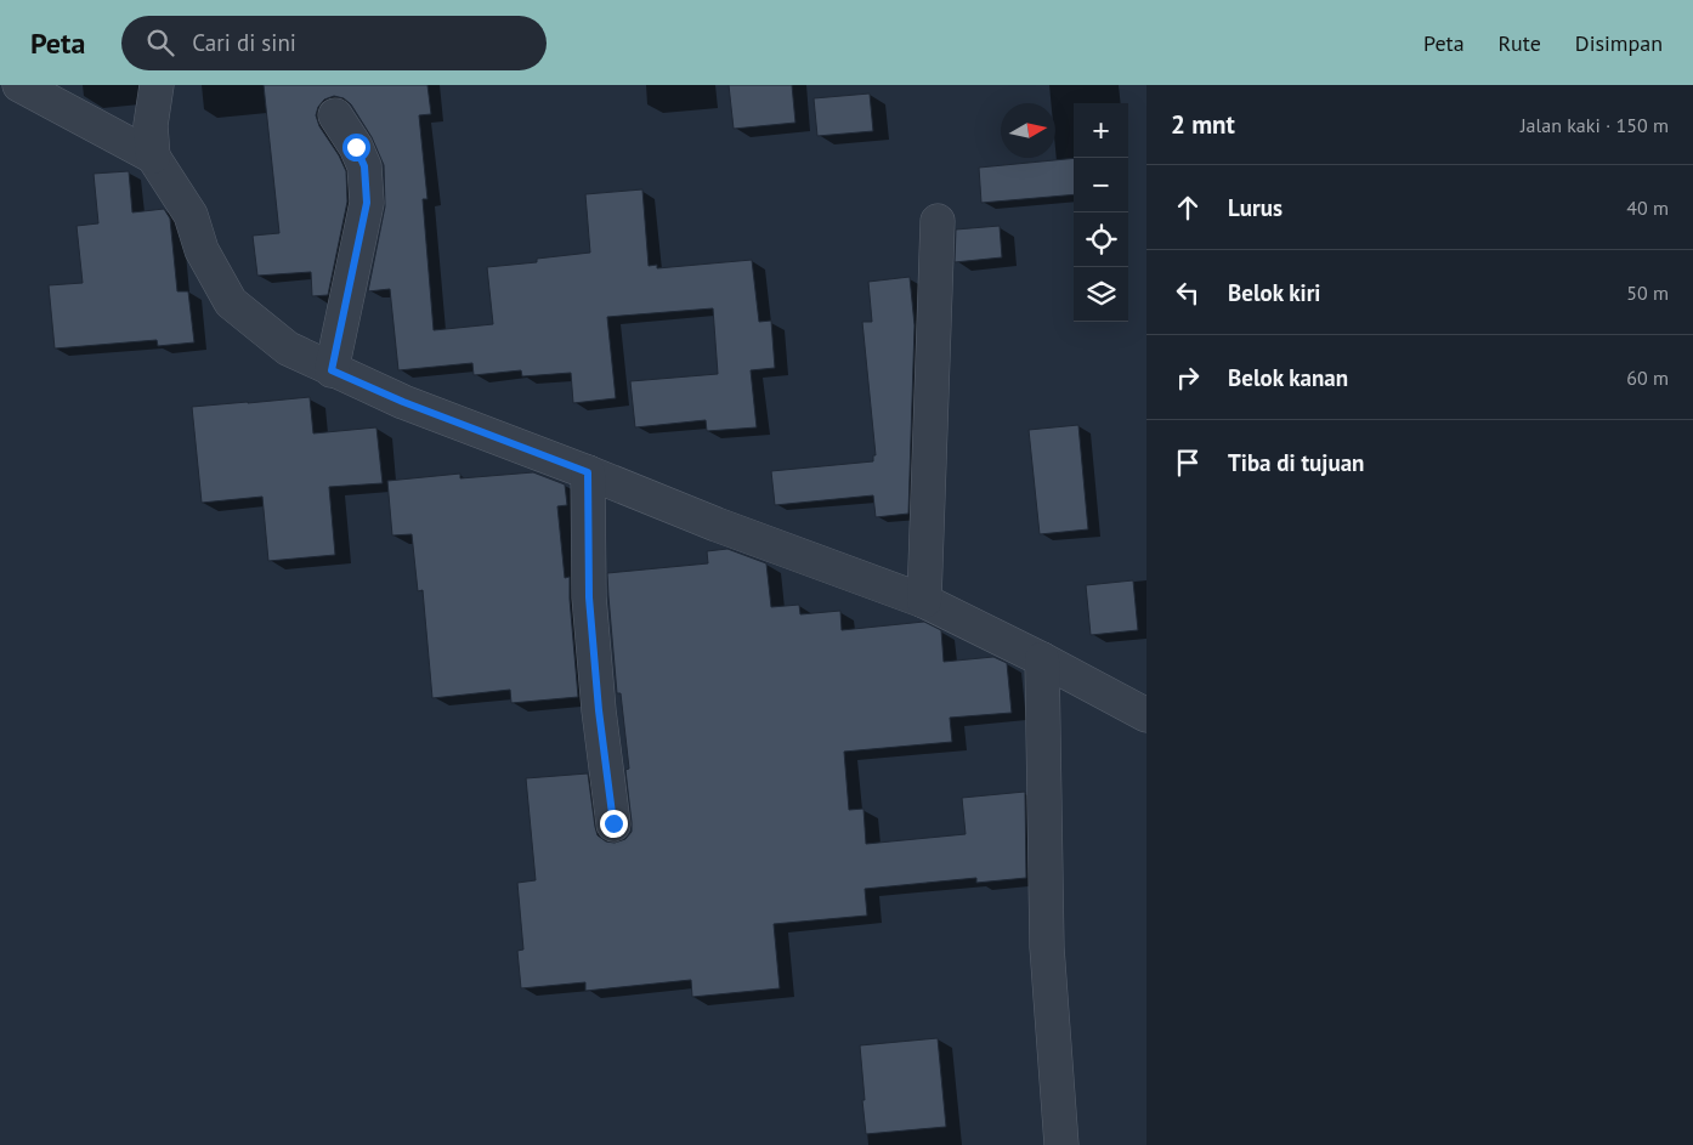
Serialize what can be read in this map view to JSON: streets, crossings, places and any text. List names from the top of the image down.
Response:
{
  "north": "right",
  "page": {
    "header": "Peta",
    "search": "Cari di sini",
    "nav": ["Peta", "Rute", "Disimpan"],
    "heading": ["2 mnt", "Jalan kaki · 150 m"],
    "map_buttons": ["+", "−"],
    "list": [
      ["Lurus", "40 m"],
      ["Belok kiri", "50 m"],
      ["Belok kanan", "60 m"],
      "Tiba di tujuan"
    ]
  }
}
